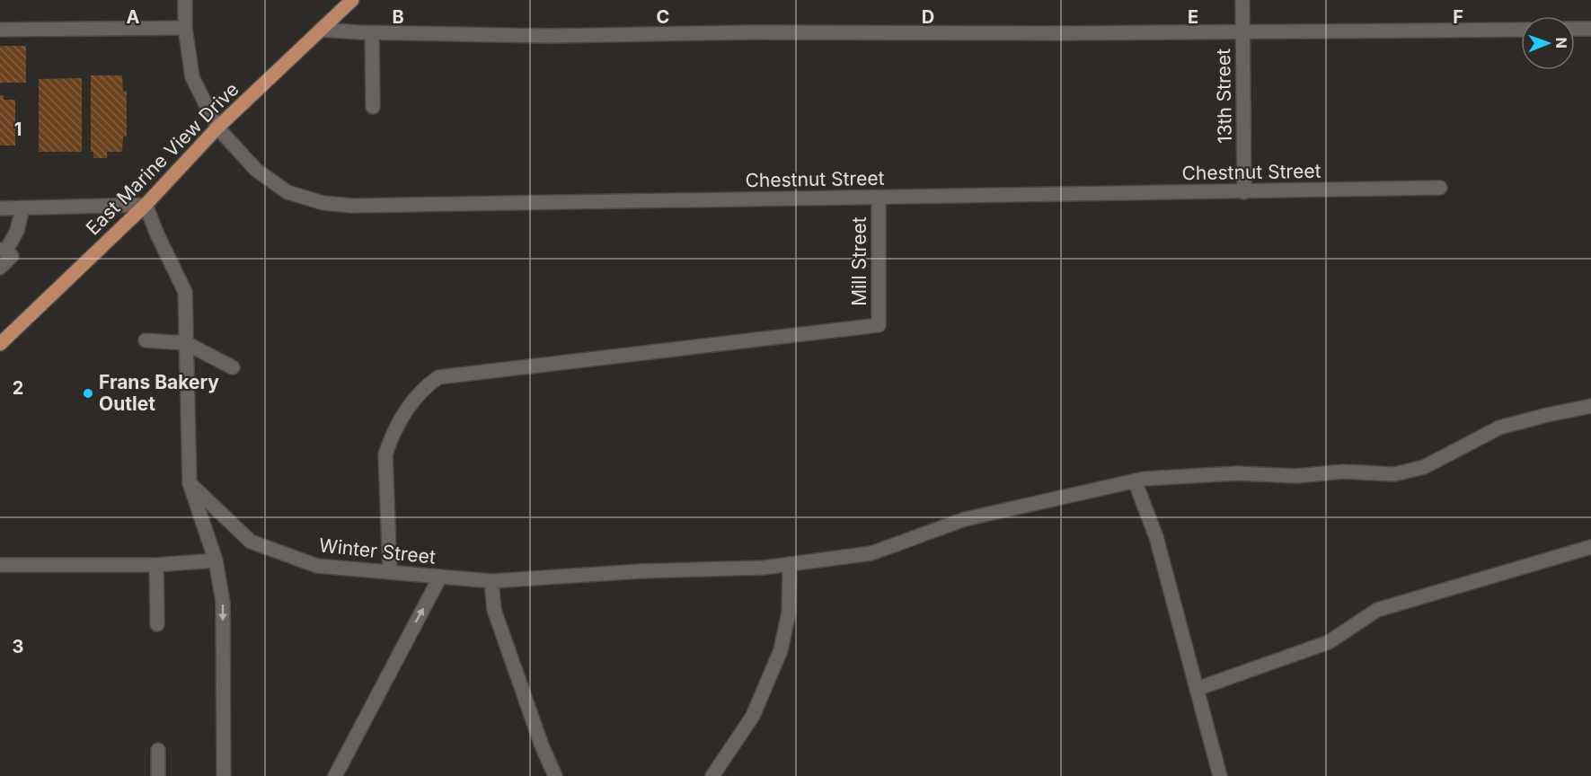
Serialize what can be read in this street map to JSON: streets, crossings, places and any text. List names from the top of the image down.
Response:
{
  "streets": {
    "main road": ["East Marine View Drive"],
    "street": [
      "13th Street",
      "Chestnut Street",
      "Mill Street",
      "Winter Street"
    ]
  },
  "crossings": [
    ["13th Street", "Chestnut Street"],
    ["East Marine View Drive", "Chestnut Street"],
    ["Chestnut Street", "Mill Street"],
    ["Mill Street", "Winter Street"]
  ],
  "places": ["Frans Bakery Outlet"],
  "north": "right",
  "grid": {
    "columns": [
      "A",
      "B",
      "C",
      "D",
      "E",
      "F"
    ],
    "rows": ["1", "2", "3"]
  }
}
